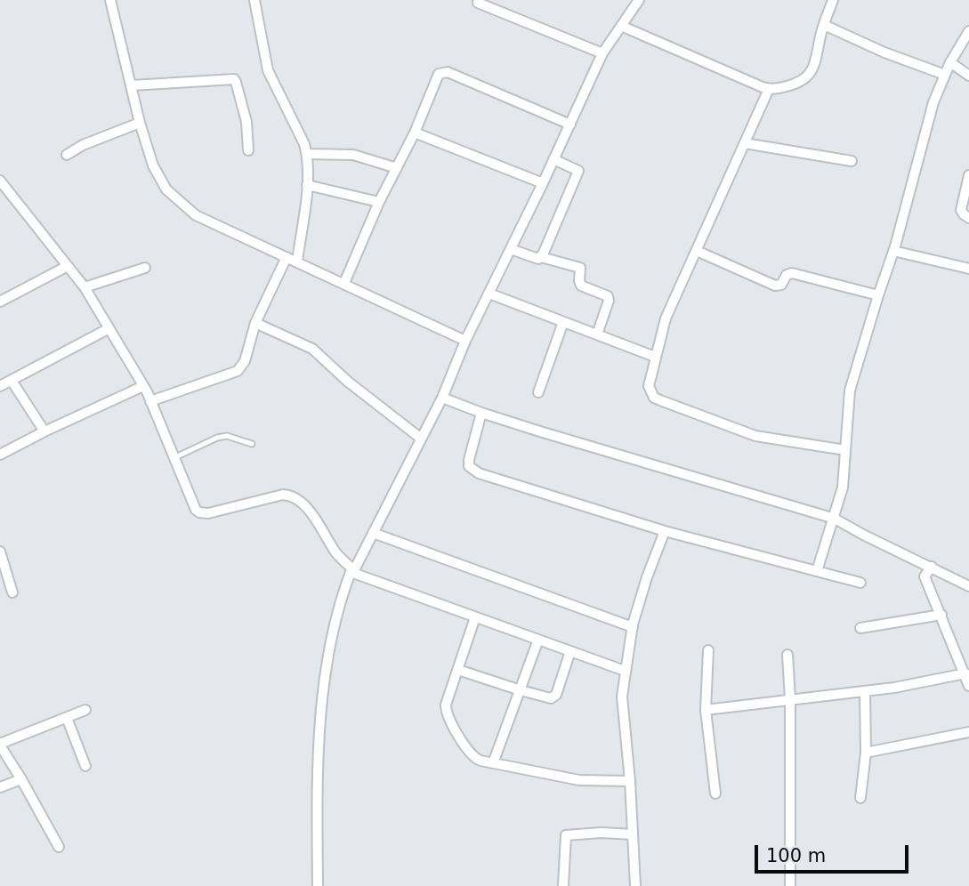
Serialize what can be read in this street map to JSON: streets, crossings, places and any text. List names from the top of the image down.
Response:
{
  "scale_bar": "100 m"
}
